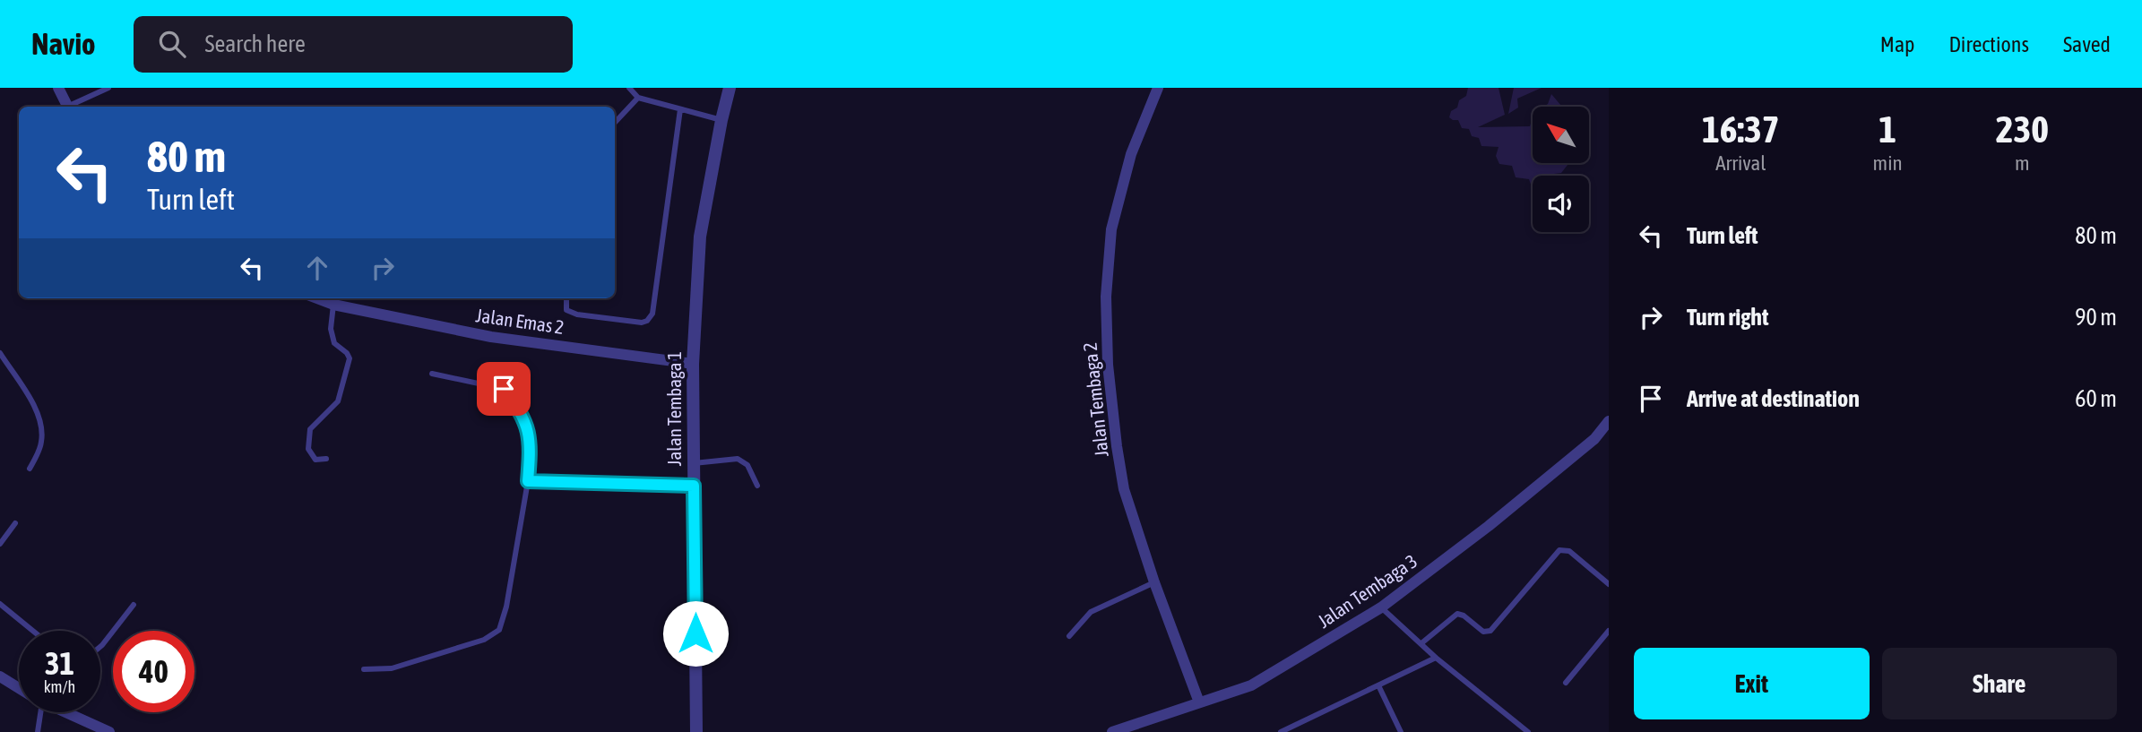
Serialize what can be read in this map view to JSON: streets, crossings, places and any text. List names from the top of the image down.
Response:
{
  "streets": {
    "street": [
      "Jalan Emas 2",
      "Jalan Tembaga 2",
      "Jalan Tembaga 1",
      "Jalan Tembaga 3"
    ]
  },
  "crossings": [
    ["Jalan Emas 2", "Jalan Tembaga 1"],
    ["Jalan Tembaga 2", "Jalan Tembaga 3"]
  ],
  "north": "top left",
  "page": {
    "header": "Navio",
    "search": "Search here",
    "nav": ["Map", "Directions", "Saved"],
    "eta": [
      "16:37",
      "Arrival",
      "1",
      "min",
      "230",
      "m"
    ],
    "turn": ["80 m", "Turn left"],
    "list": [
      {
        "name": "Turn left",
        "value": "80 m"
      },
      {
        "name": "Turn right",
        "value": "90 m"
      },
      {
        "name": "Arrive at destination",
        "value": "60 m"
      }
    ],
    "speed": "31 km/h",
    "limit": "40",
    "buttons": ["Exit", "Share"]
  }
}
